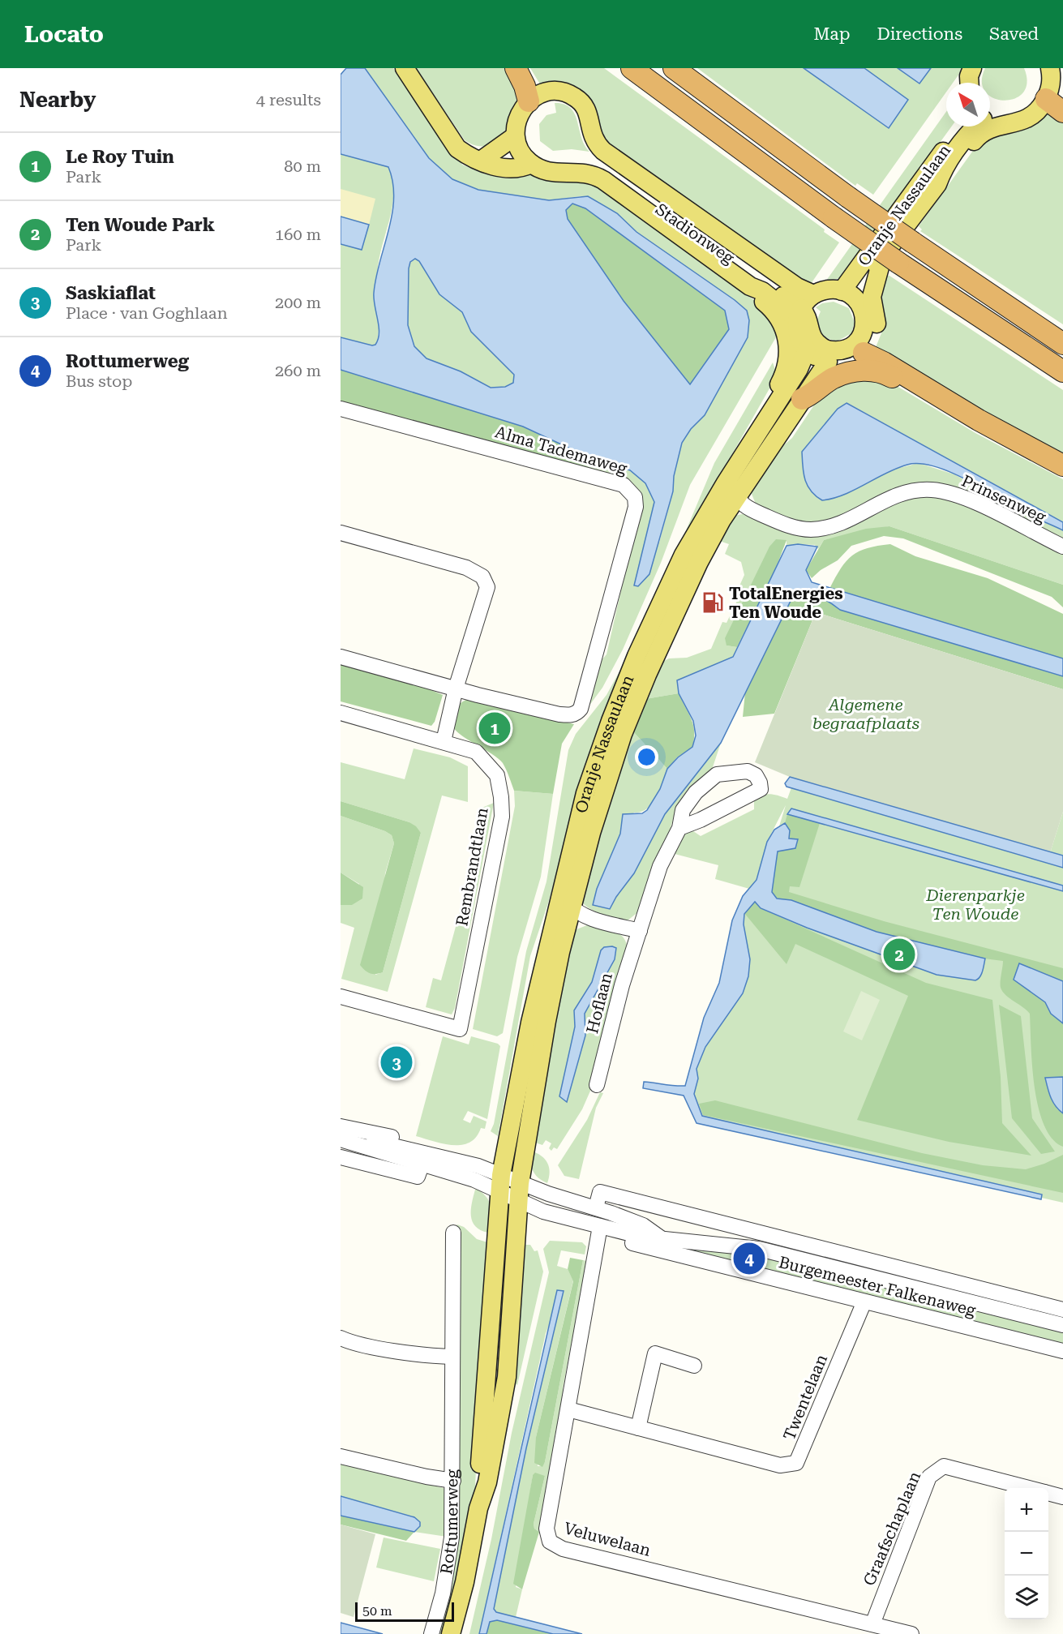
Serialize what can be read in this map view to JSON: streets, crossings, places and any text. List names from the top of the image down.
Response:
{
  "streets": {
    "main road": ["Oranje Nassaulaan", "Stadionweg", "Rottumerweg"],
    "street": [
      "Alma Tademaweg",
      "Prinsenweg",
      "Rembrandtlaan",
      "Hoflaan",
      "Burgemeester Falkenaweg",
      "Twentelaan",
      "Graafschaplaan",
      "Veluwelaan"
    ]
  },
  "crossings": [
    ["Oranje Nassaulaan", "Stadionweg"],
    ["Oranje Nassaulaan", "Prinsenweg"],
    ["Oranje Nassaulaan", "Burgemeester Falkenaweg"],
    ["Oranje Nassaulaan", "Rottumerweg"],
    ["Burgemeester Falkenaweg", "Twentelaan"],
    ["Burgemeester Falkenaweg", "Rottumerweg"],
    ["Burgemeester Falkenaweg", "Veluwelaan"],
    ["Twentelaan", "Veluwelaan"],
    ["Graafschaplaan", "Veluwelaan"]
  ],
  "parks": ["Algemene begraafplaats", "Dierenparkje Ten Woude"],
  "places": {
    "fuel station": ["TotalEnergies Ten Woude"]
  },
  "scale_bar": "50 m",
  "north": "top left",
  "page": {
    "header": "Locato",
    "nav": ["Map", "Directions", "Saved"],
    "heading": ["Nearby", "4 results"],
    "list": [
      {
        "mark": "1",
        "name": "Le Roy Tuin",
        "note": "Park",
        "value": "80 m"
      },
      {
        "mark": "2",
        "name": "Ten Woude Park",
        "note": "Park",
        "value": "160 m"
      },
      {
        "mark": "3",
        "name": "Saskiaflat",
        "note": "Place · van Goghlaan",
        "value": "200 m"
      },
      {
        "mark": "4",
        "name": "Rottumerweg",
        "note": "Bus stop",
        "value": "260 m"
      }
    ],
    "pins": [
      "1",
      "2",
      "3",
      "4"
    ],
    "map_buttons": ["+", "−"],
    "scale": "50 m"
  }
}
